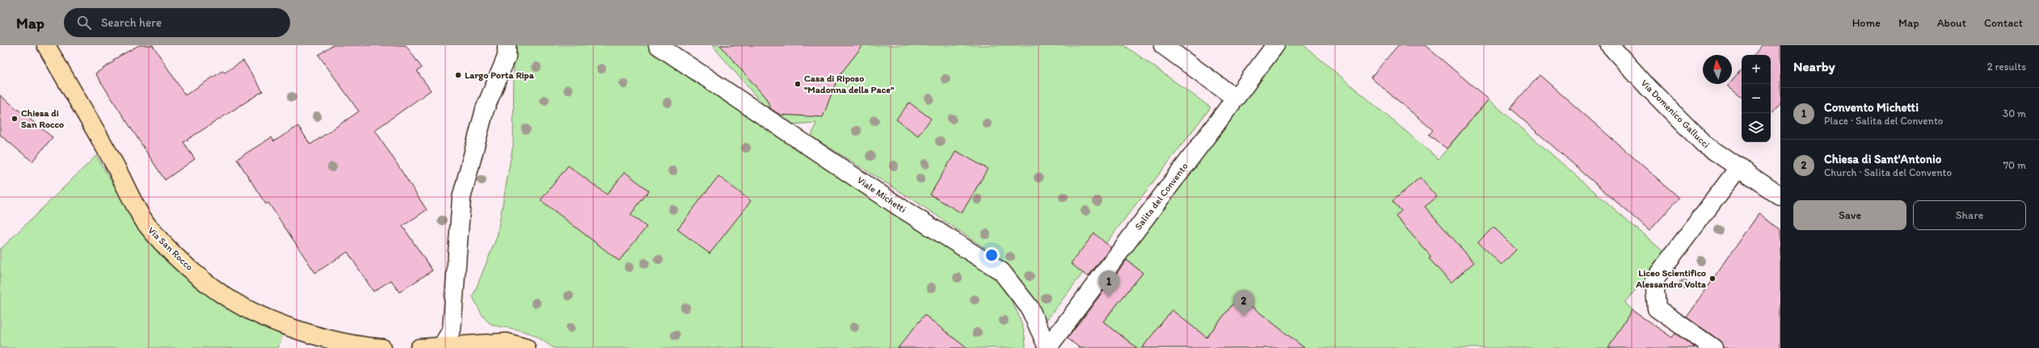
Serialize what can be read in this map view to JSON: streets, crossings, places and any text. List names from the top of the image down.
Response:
{
  "streets": {
    "main road": ["Via San Rocco"],
    "street": ["Via Domenico Gallucci", "Viale Michetti", "Salita del Convento"]
  },
  "crossings": [
    ["Viale Michetti", "Salita del Convento"]
  ],
  "places": [
    "Largo Porta Ripa",
    "Casa di Riposo \"Madonna della Pace\"",
    "Chiesa di San Rocco",
    "Liceo Scientifico Alessandro Volta"
  ],
  "north": "top",
  "page": {
    "header": "Map",
    "search": "Search here",
    "nav": [
      "Home",
      "Map",
      "About",
      "Contact"
    ],
    "heading": ["Nearby", "2 results"],
    "map_buttons": ["+", "−"],
    "list": [
      {
        "mark": "1",
        "name": "Convento Michetti",
        "note": "Place · Salita del Convento",
        "value": "30 m"
      },
      {
        "mark": "2",
        "name": "Chiesa di Sant'Antonio",
        "note": "Church · Salita del Convento",
        "value": "70 m"
      }
    ],
    "buttons": ["Save", "Share"],
    "pins": ["1", "2"]
  }
}
